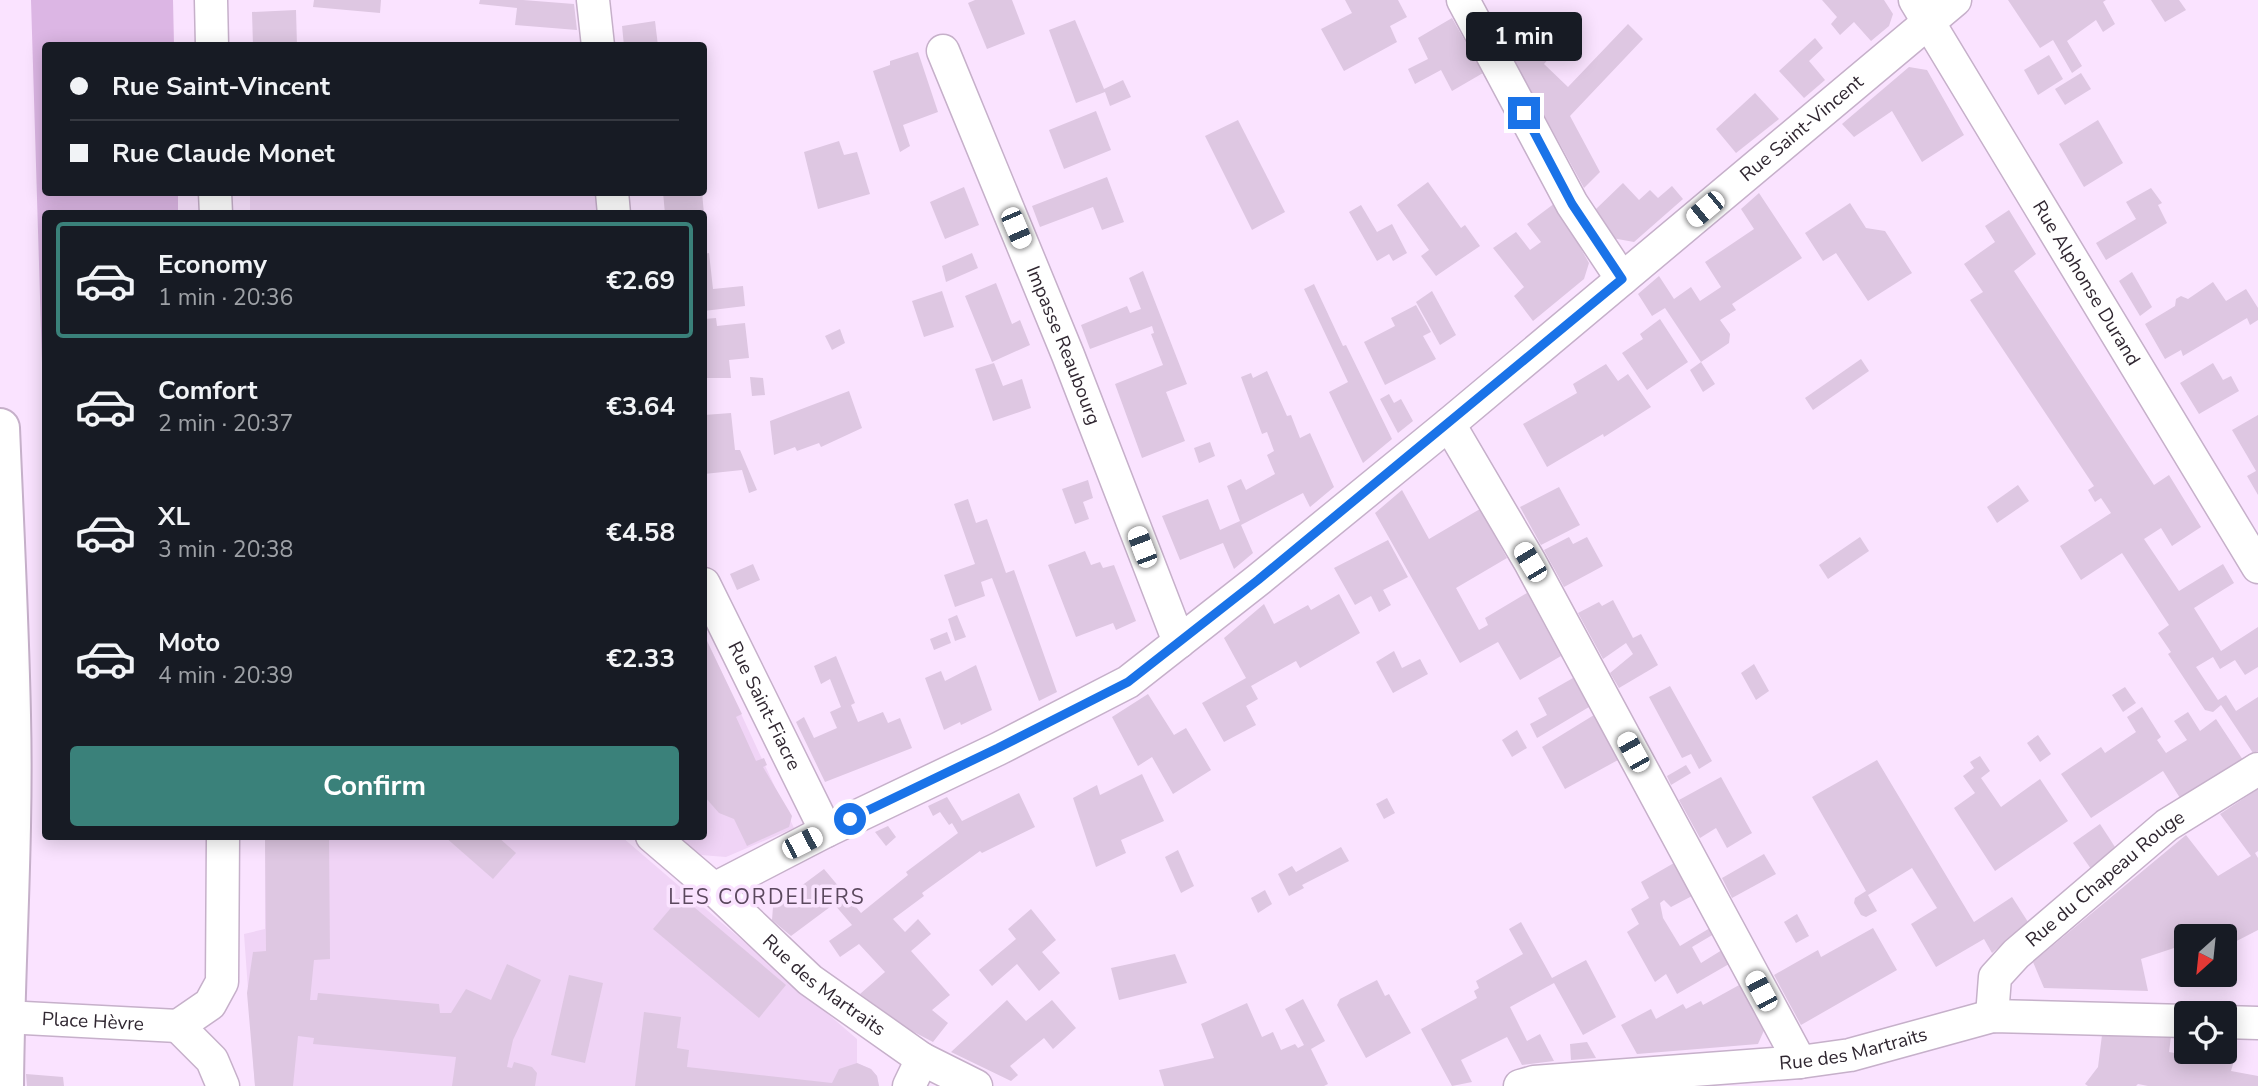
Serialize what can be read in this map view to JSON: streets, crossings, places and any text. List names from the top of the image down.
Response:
{
  "streets": {
    "street": [
      "Rue Saint-Vincent",
      "Rue Alphonse Durand",
      "Impasse Reaubourg",
      "Rue Saint-Fiacre",
      "Rue du Chapeau Rouge",
      "Rue des Martraits",
      "Place Hèvre"
    ]
  },
  "crossings": [
    ["Rue Saint-Vincent", "Rue Alphonse Durand"],
    ["Rue Saint-Vincent", "Impasse Reaubourg"],
    ["Rue Saint-Vincent", "Rue Saint-Fiacre"],
    ["Rue Saint-Vincent", "Rue des Martraits"],
    ["Rue du Chapeau Rouge", "Rue des Martraits"]
  ],
  "districts": ["LES CORDELIERS"],
  "north": "bottom left",
  "page": {
    "bubble": "1 min",
    "banner": ["Rue Saint-Vincent", "Rue Claude Monet"],
    "list": [
      {
        "name": "Economy",
        "note": "1 min · 20:36",
        "value": "€2.69"
      },
      {
        "name": "Comfort",
        "note": "2 min · 20:37",
        "value": "€3.64"
      },
      {
        "name": "XL",
        "note": "3 min · 20:38",
        "value": "€4.58"
      },
      {
        "name": "Moto",
        "note": "4 min · 20:39",
        "value": "€2.33"
      }
    ],
    "buttons": "Confirm"
  }
}
